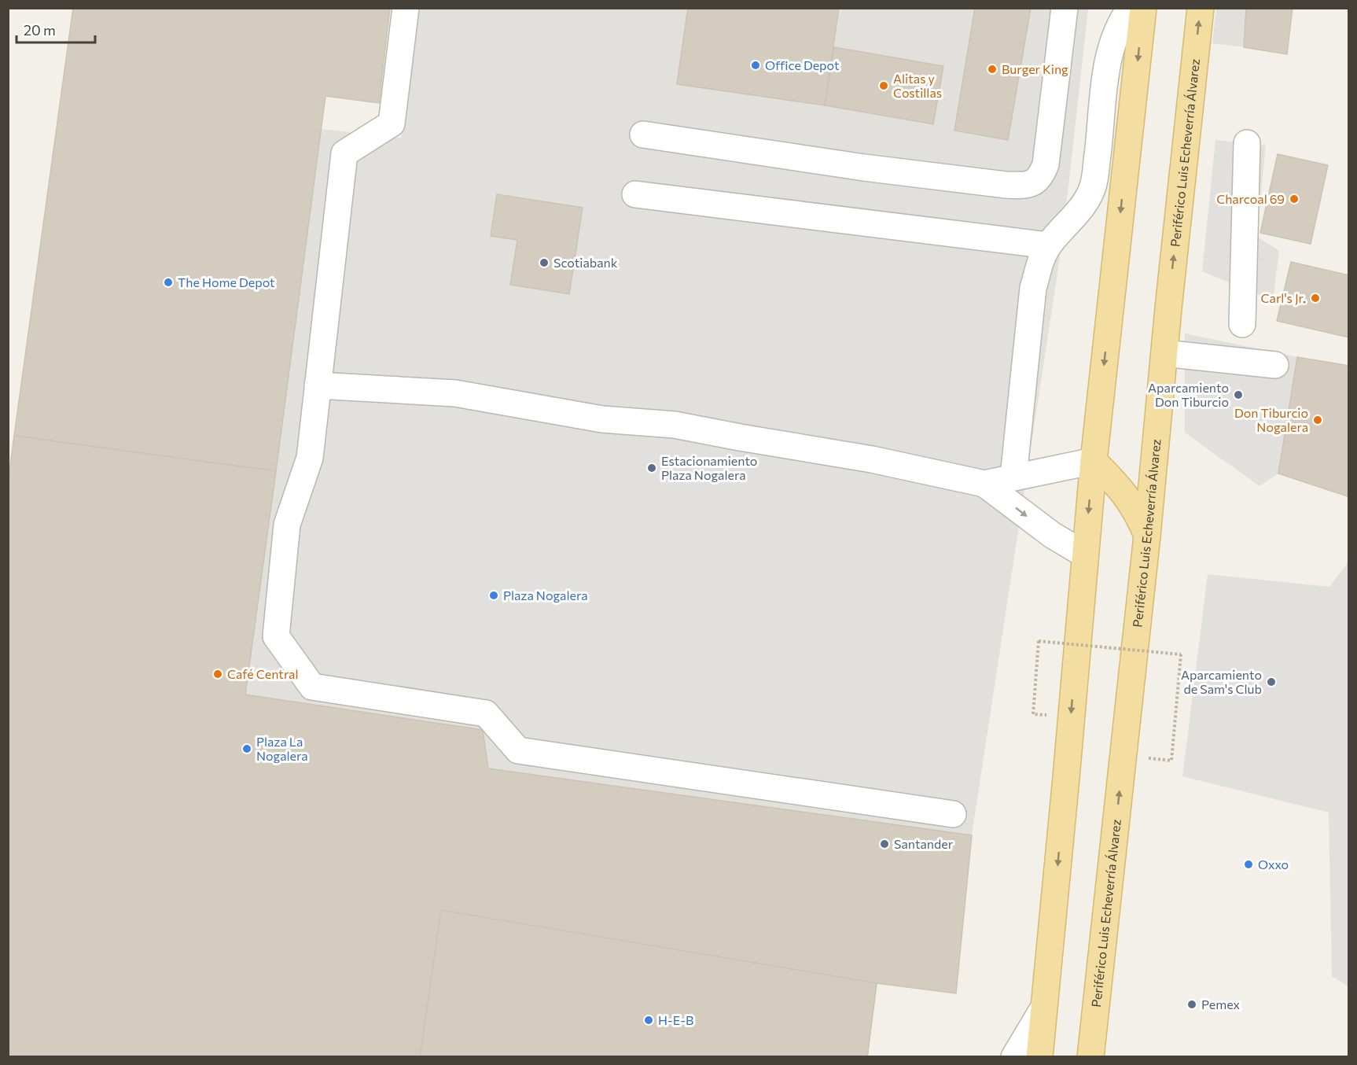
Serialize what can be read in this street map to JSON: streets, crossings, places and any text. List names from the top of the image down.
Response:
{
  "streets": {
    "main road": ["Periférico Luis Echeverría Álvarez"]
  },
  "places": [
    "Office Depot",
    "Burger King",
    "Alitas y Costillas",
    "Charcoal 69",
    "Scotiabank",
    "The Home Depot",
    "Carl's Jr.",
    "Aparcamiento Don Tiburcio",
    "Don Tiburcio Nogalera",
    "Estacionamiento Plaza Nogalera",
    "Plaza Nogalera",
    "Café Central",
    "Aparcamiento de Sam's Club",
    "Plaza La Nogalera",
    "Santander",
    "Oxxo",
    "Pemex",
    "H-E-B"
  ],
  "scale_bar": "20 m"
}
